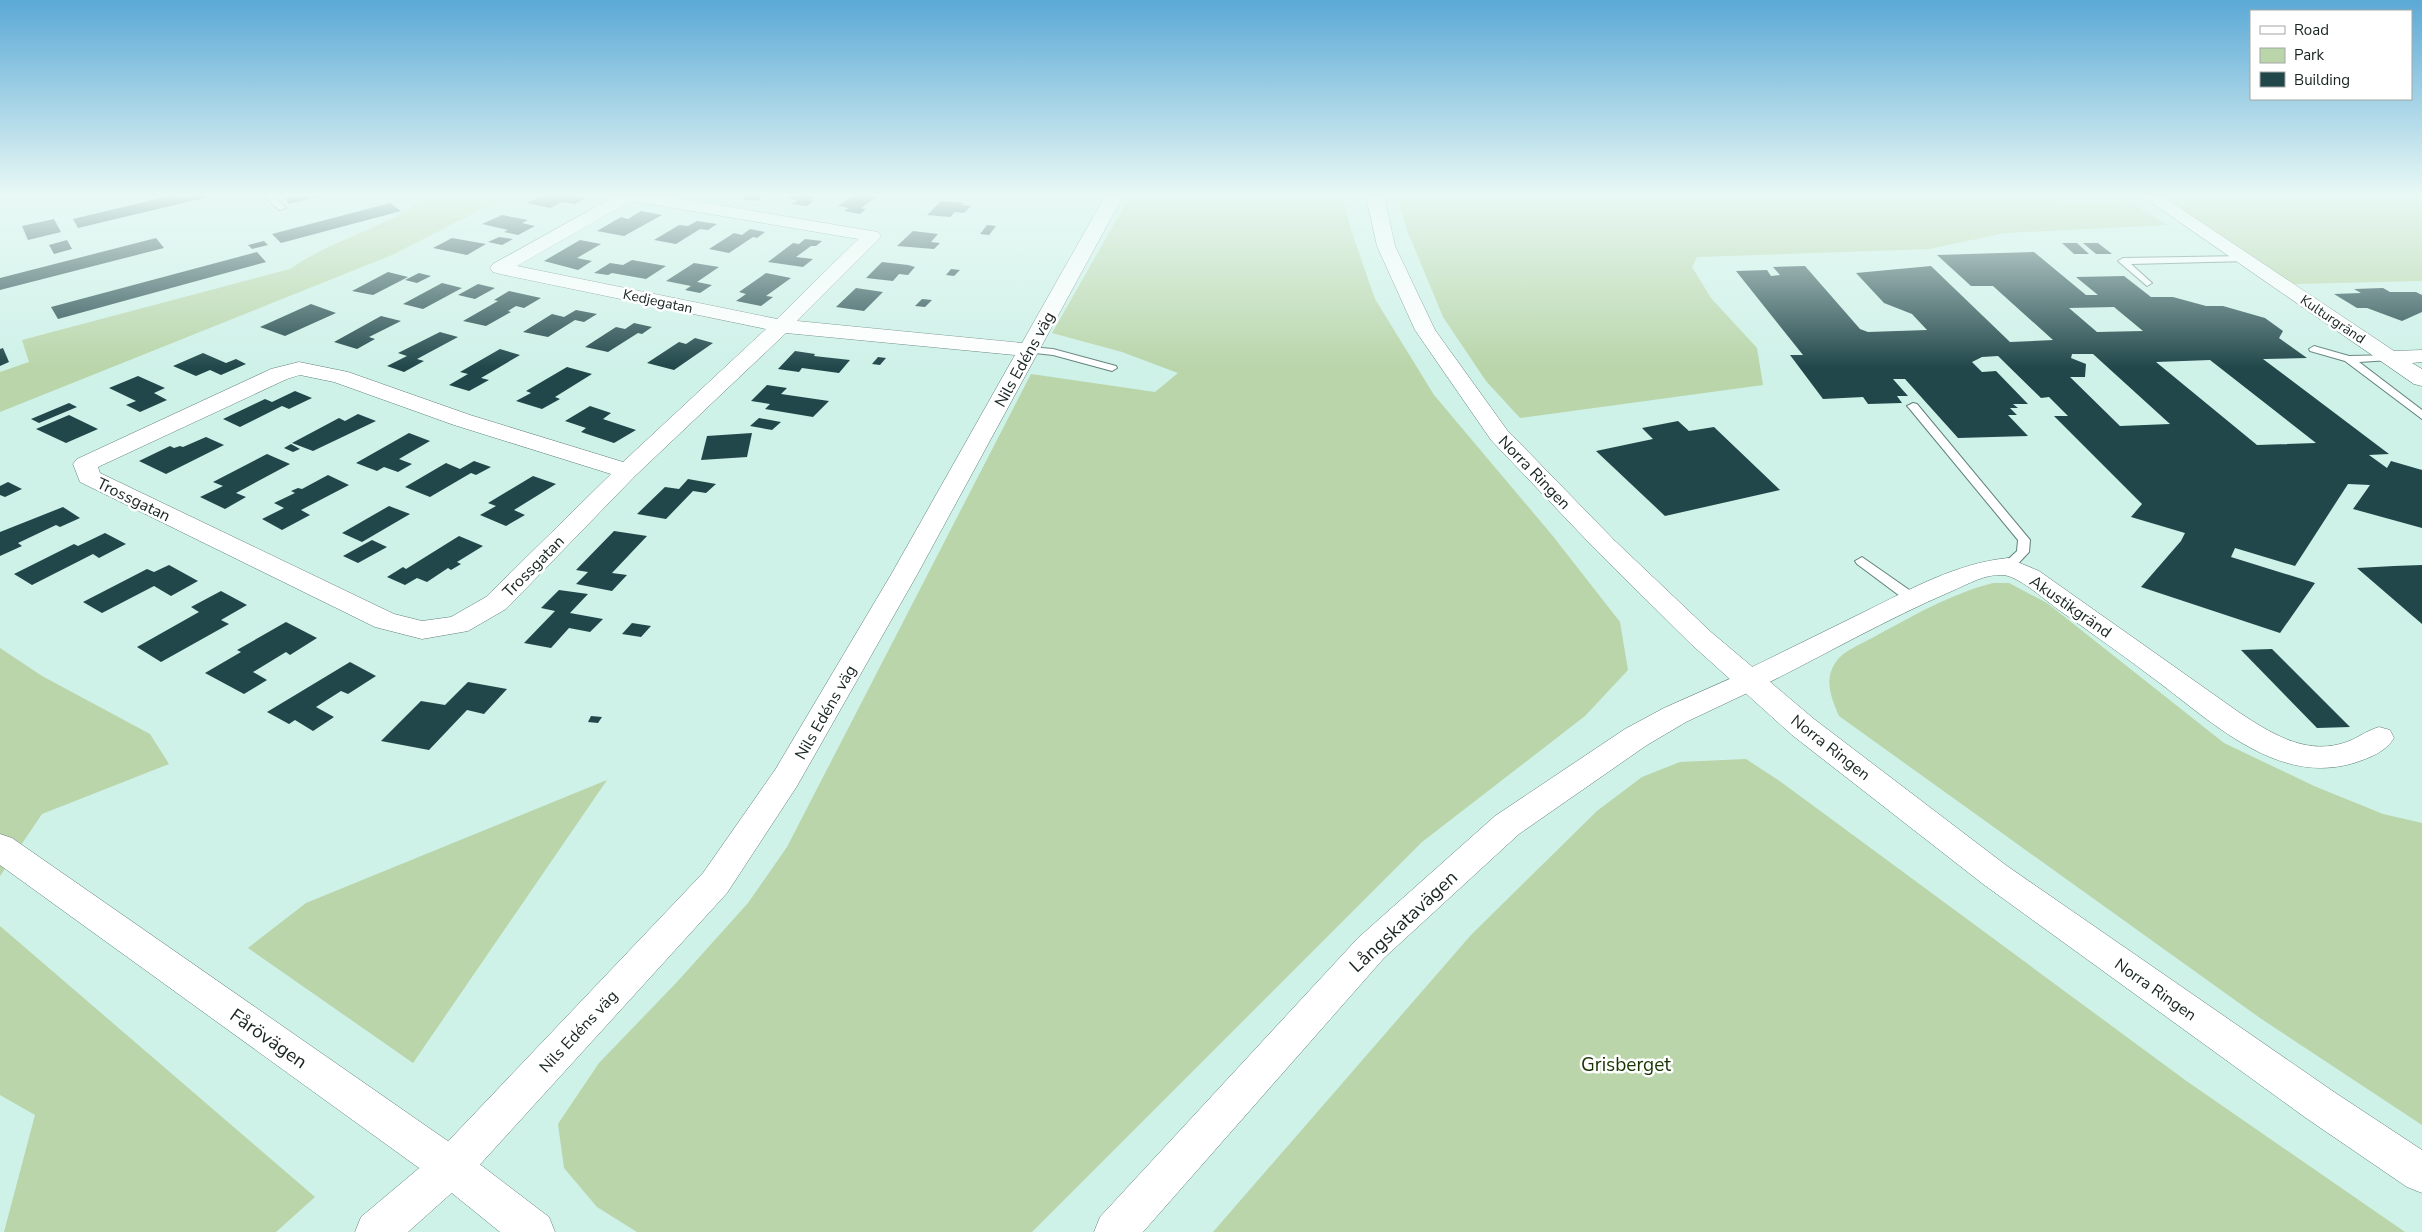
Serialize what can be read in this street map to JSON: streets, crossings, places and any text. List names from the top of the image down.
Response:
{
  "streets": {
    "street": [
      "Kedjegatan",
      "Kulturgränd",
      "Nils Edéns väg",
      "Norra Ringen",
      "Trossgatan",
      "Akustikgränd",
      "Långskatavägen",
      "Fårövägen"
    ]
  },
  "crossings": [
    ["Kedjegatan", "Nils Edéns väg"],
    ["Kedjegatan", "Trossgatan"],
    ["Nils Edéns väg", "Fårövägen"],
    ["Norra Ringen", "Långskatavägen"]
  ],
  "parks": ["Grisberget"],
  "legend": ["Road", "Park", "Building"]
}
